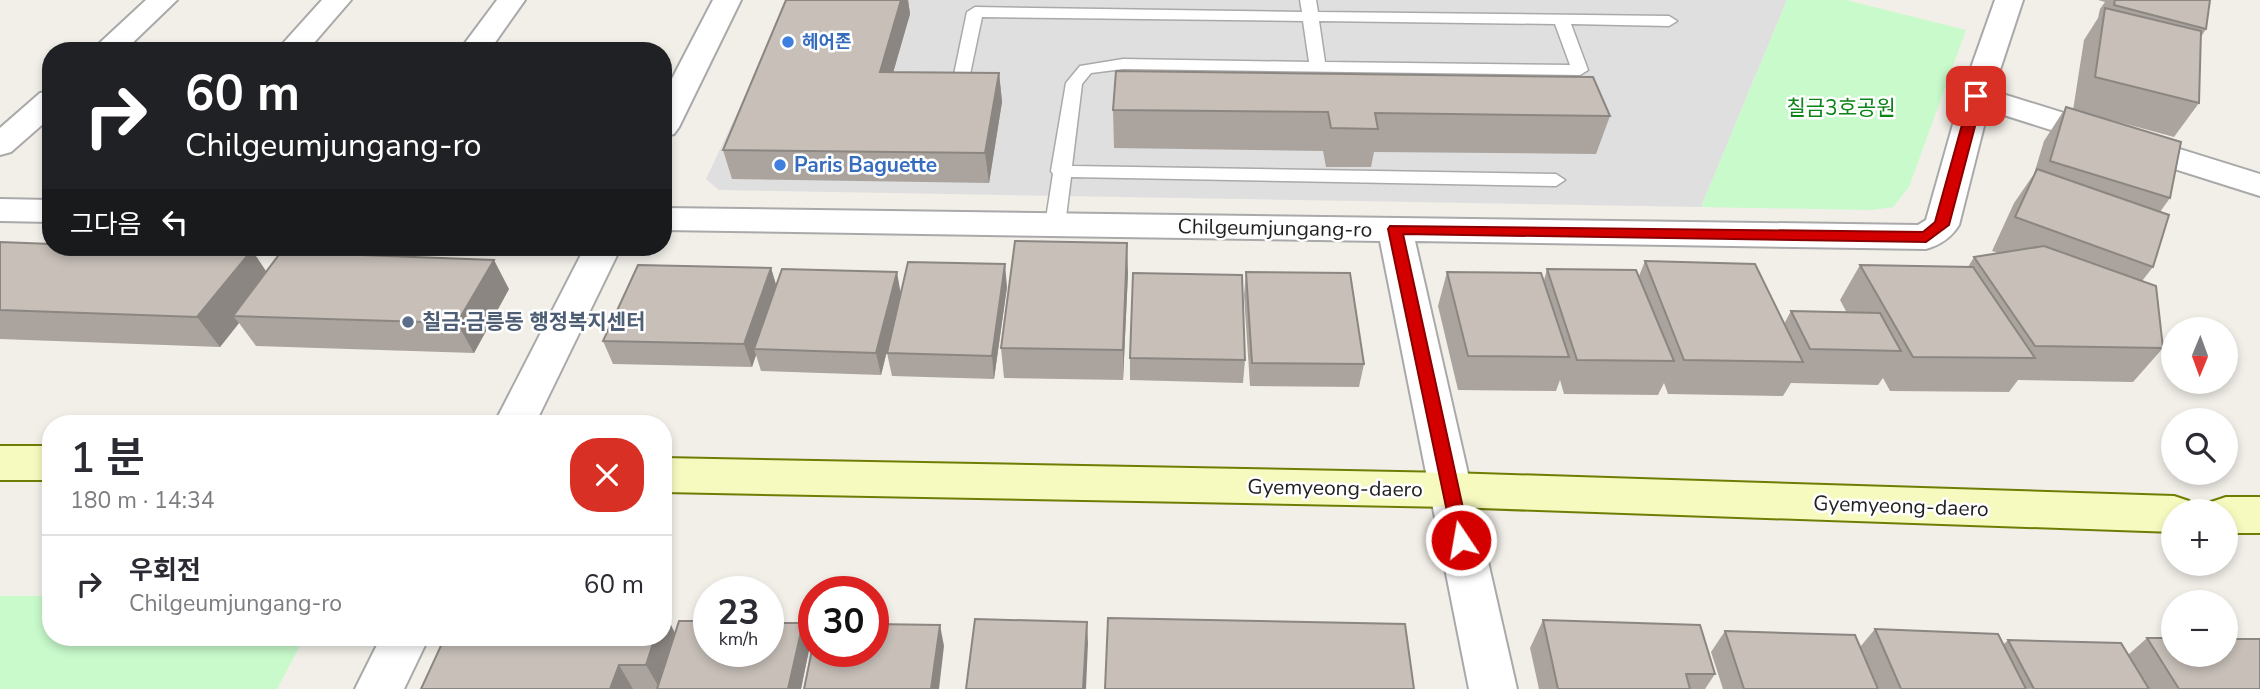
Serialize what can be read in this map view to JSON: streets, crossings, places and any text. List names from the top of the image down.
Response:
{
  "streets": {
    "street": ["Chilgeumjungang-ro", "Gyemyeong-daero"]
  },
  "parks": ["칠금3호공원"],
  "places": ["헤어존", "Paris Baguette", "칠금·금릉동 행정복지센터"],
  "north": "bottom",
  "page": {
    "turn": ["60 m", "Chilgeumjungang-ro"],
    "then": "그다음",
    "map_buttons": ["+", "−"],
    "heading": ["1 분", "180 m · 14:34"],
    "list": [
      {
        "name": "우회전",
        "note": "Chilgeumjungang-ro",
        "value": "60 m"
      }
    ],
    "speed": "23 km/h",
    "limit": "30"
  }
}
